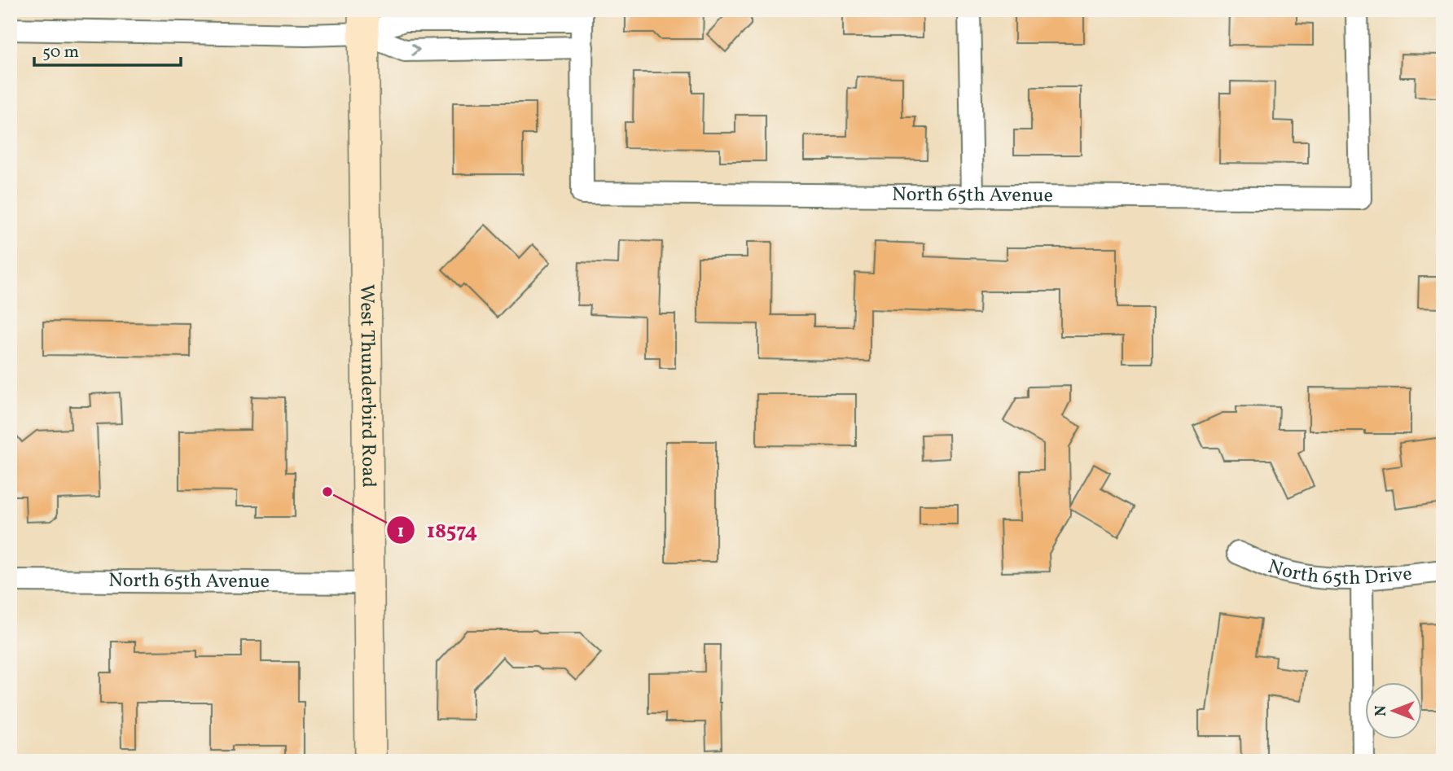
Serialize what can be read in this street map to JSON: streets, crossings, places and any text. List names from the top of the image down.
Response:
{
  "streets": {
    "main road": ["West Thunderbird Road"],
    "street": ["North 65th Avenue", "North 65th Drive"]
  },
  "crossings": [
    ["North 65th Avenue", "West Thunderbird Road"]
  ],
  "places": ["18574"],
  "scale_bar": "50 m",
  "north": "left"
}
